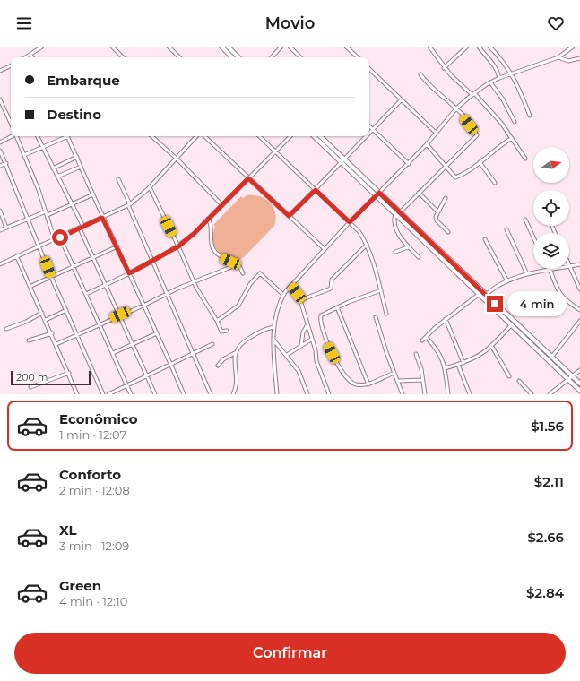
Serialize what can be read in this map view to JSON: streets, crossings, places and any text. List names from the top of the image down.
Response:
{
  "scale_bar": "200 m",
  "north": "right",
  "page": {
    "header": "Movio",
    "banner": ["Embarque", "Destino"],
    "bubble": "4 min",
    "scale": "200 m",
    "list": [
      {
        "name": "Econômico",
        "note": "1 min · 12:07",
        "value": "$1.56"
      },
      {
        "name": "Conforto",
        "note": "2 min · 12:08",
        "value": "$2.11"
      },
      {
        "name": "XL",
        "note": "3 min · 12:09",
        "value": "$2.66"
      },
      {
        "name": "Green",
        "note": "4 min · 12:10",
        "value": "$2.84"
      }
    ],
    "buttons": "Confirmar"
  }
}
